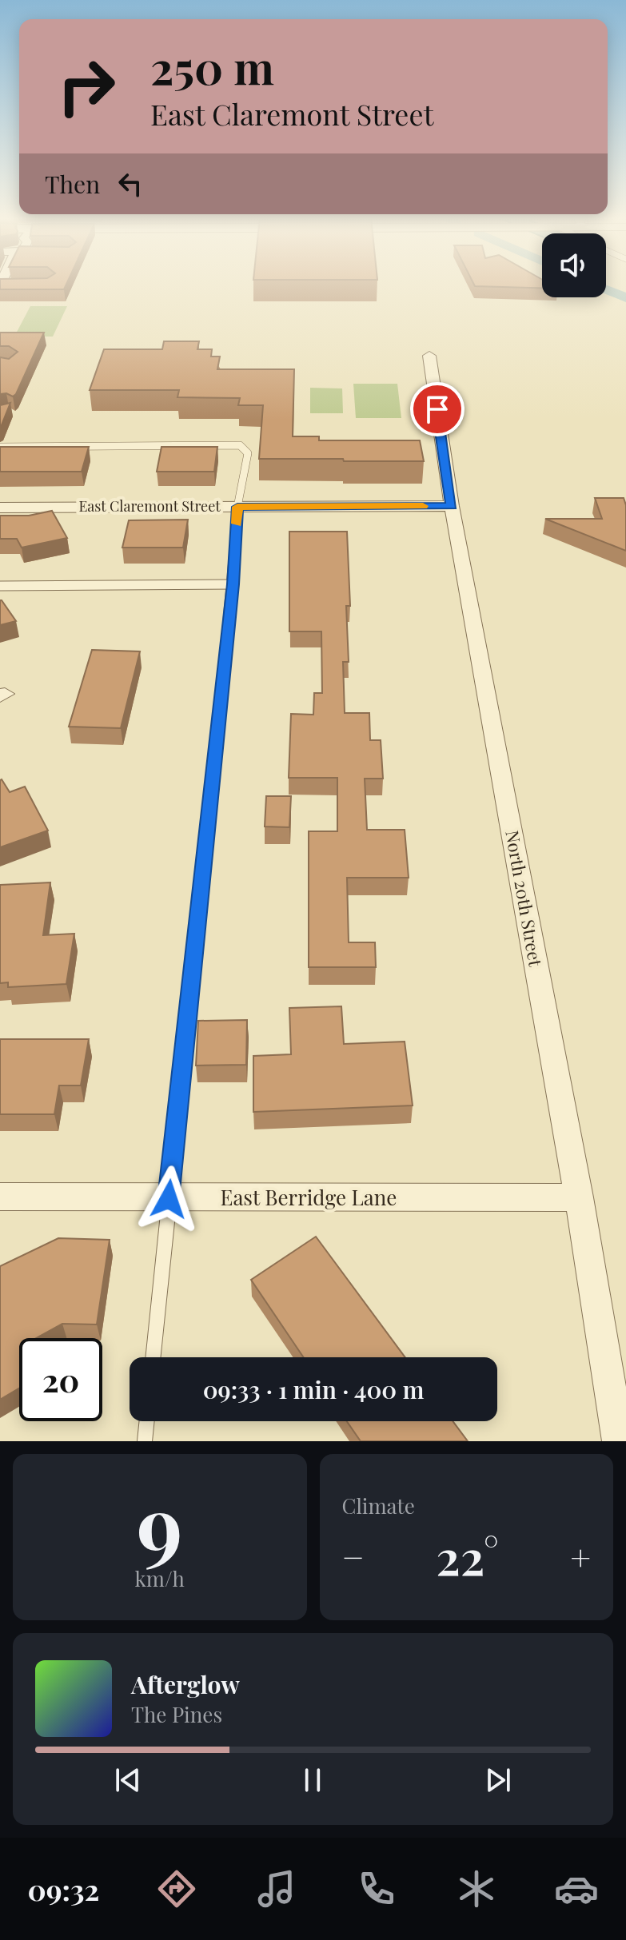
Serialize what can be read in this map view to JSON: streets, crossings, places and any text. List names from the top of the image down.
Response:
{
  "streets": {
    "street": ["East Claremont Street", "North 20th Street", "East Berridge Lane"]
  },
  "crossings": [
    ["East Claremont Street", "North 20th Street"],
    ["North 20th Street", "East Berridge Lane"]
  ],
  "page": {
    "turn": ["250 m", "East Claremont Street"],
    "then": "Then",
    "limit": "20",
    "trip": "09:33 · 1 min · 400 m",
    "tile": [
      ["9", "km/h"],
      "Climate"
    ],
    "heat": ["−", "22°", "+"],
    "song": ["Afterglow", "The Pines"],
    "tabs": "09:32"
  }
}
